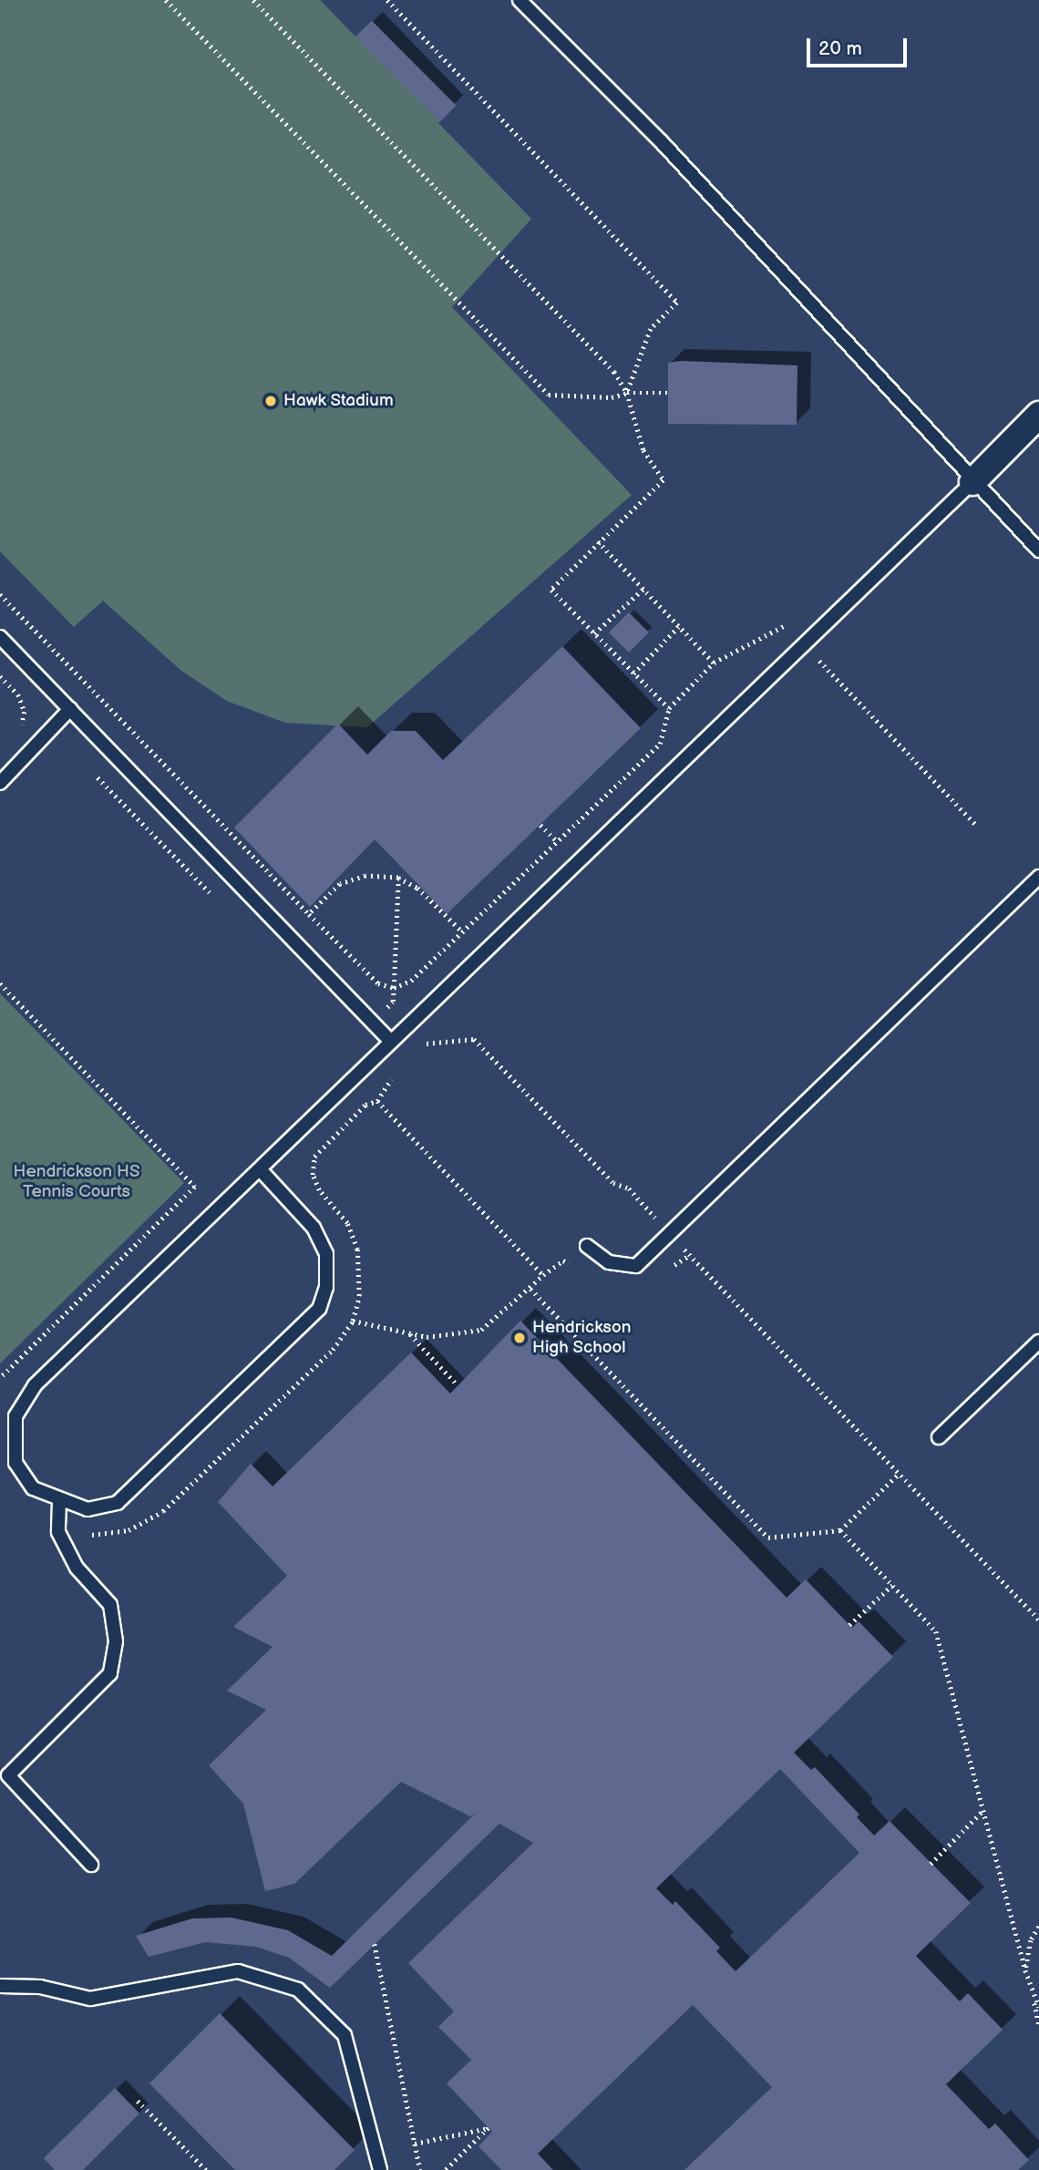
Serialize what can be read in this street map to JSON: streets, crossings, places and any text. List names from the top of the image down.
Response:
{
  "parks": ["Hendrickson HS Tennis Courts"],
  "places": ["Hawk Stadium", "Hendrickson High School"],
  "scale_bar": "20 m"
}
